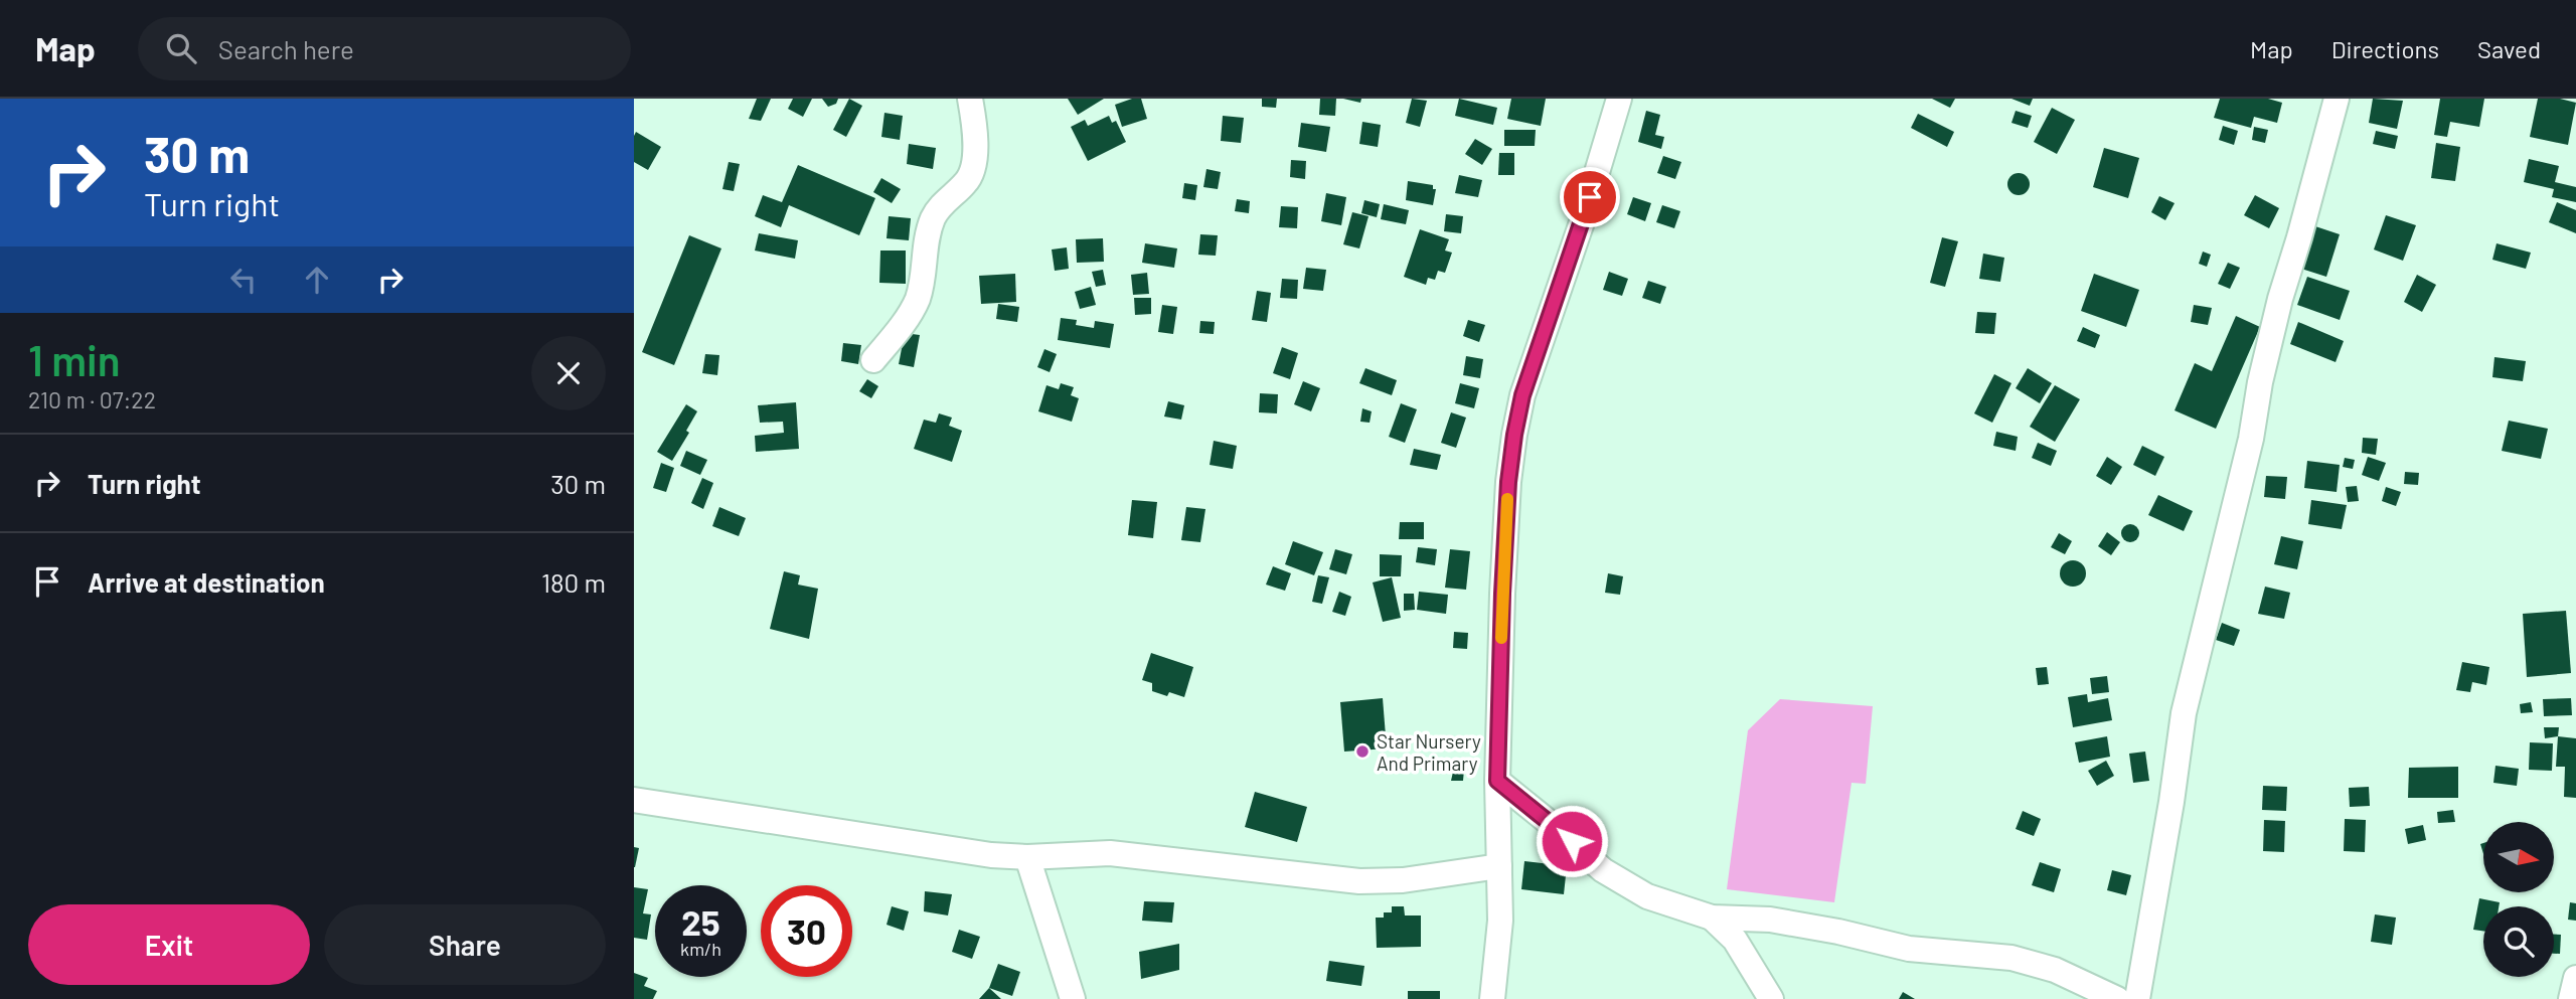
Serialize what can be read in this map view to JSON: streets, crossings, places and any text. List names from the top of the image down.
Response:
{
  "places": ["Star Nursery And Primary"],
  "north": "right",
  "page": {
    "header": "Map",
    "search": "Search here",
    "nav": ["Map", "Directions", "Saved"],
    "turn": ["30 m", "Turn right"],
    "heading": ["1 min", "210 m · 07:22"],
    "list": [
      {
        "name": "Turn right",
        "value": "30 m"
      },
      {
        "name": "Arrive at destination",
        "value": "180 m"
      }
    ],
    "speed": "25 km/h",
    "limit": "30",
    "buttons": ["Exit", "Share"]
  }
}
